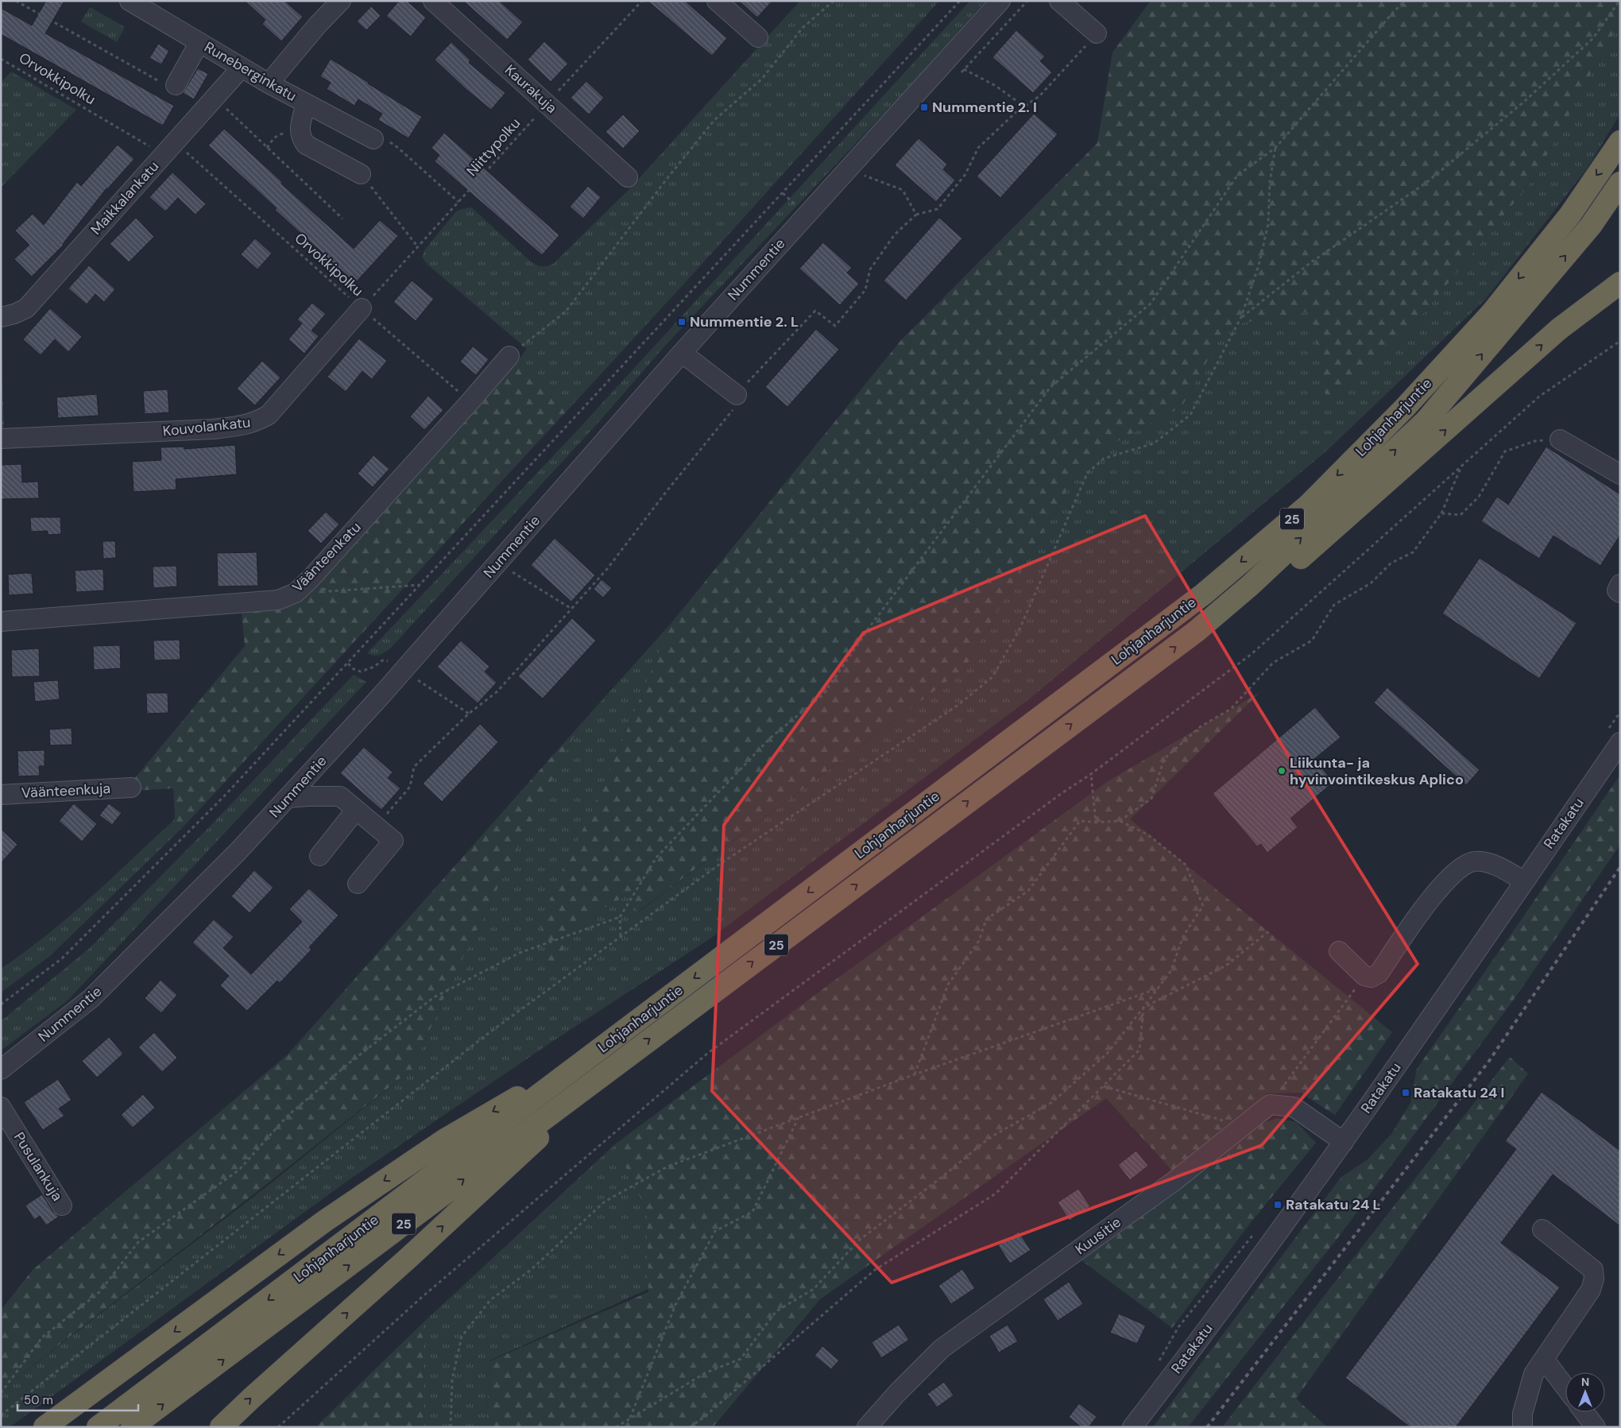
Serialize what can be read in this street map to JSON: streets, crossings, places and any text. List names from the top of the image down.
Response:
{
  "streets": {
    "highway": ["Lohjanharjuntie", "25"],
    "street": [
      "Runeberginkatu",
      "Kaurakuja",
      "Maikkalankatu",
      "Nummentie",
      "Kouvolankatu",
      "Väänteenkatu",
      "Väänteenkuja",
      "Ratakatu",
      "Pusulankuja",
      "Kuusitie"
    ],
    "path": ["Orvokkipolku", "Niittypolku"]
  },
  "crossings": [
    ["Runeberginkatu", "Maikkalankatu"],
    ["Orvokkipolku", "Niittypolku"],
    ["Orvokkipolku", "Maikkalankatu"],
    ["Orvokkipolku", "Kouvolankatu"],
    ["Orvokkipolku", "Väänteenkatu"],
    ["Kaurakuja", "Niittypolku"],
    ["Niittypolku", "Kouvolankatu"]
  ],
  "places": {
    "transit": [
      "Nummentie 2. I",
      "Nummentie 2. L",
      "Ratakatu 24 I",
      "Ratakatu 24 L"
    ],
    "other": ["Liikunta- ja hyvinvointikeskus Aplico"]
  },
  "scale_bar": "50 m",
  "north": "top"
}
